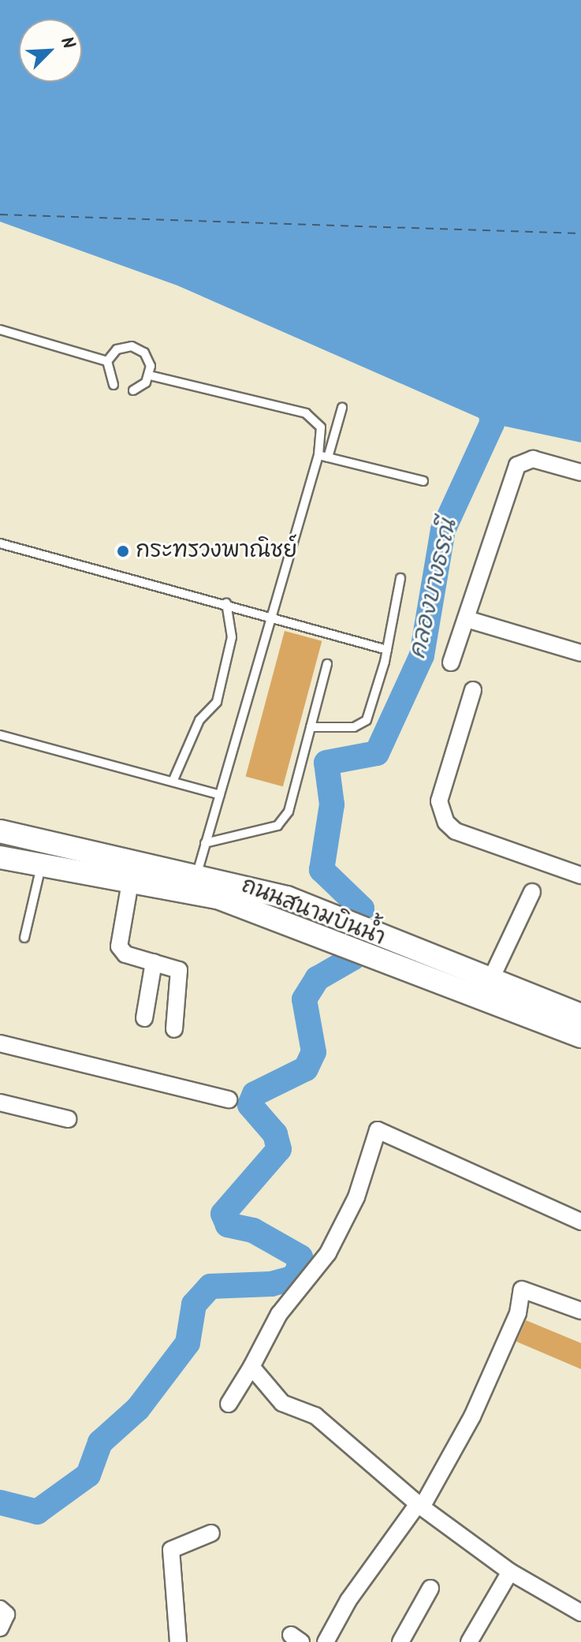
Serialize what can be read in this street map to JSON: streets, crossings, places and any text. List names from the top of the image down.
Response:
{
  "streets": {
    "main road": ["ถนนสนามบินน้ำ"]
  },
  "water": ["คลองบางธรณี"],
  "places": ["กระทรวงพาณิชย์"],
  "north": "top right"
}
